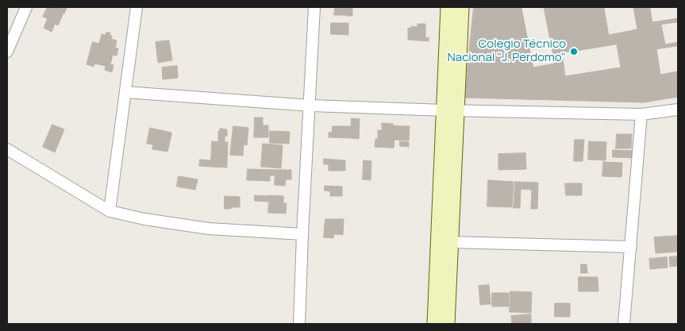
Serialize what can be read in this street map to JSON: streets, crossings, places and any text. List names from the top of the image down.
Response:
{
  "places": ["Colegio Técnico Nacional \"J. Perdomo\""]
}
